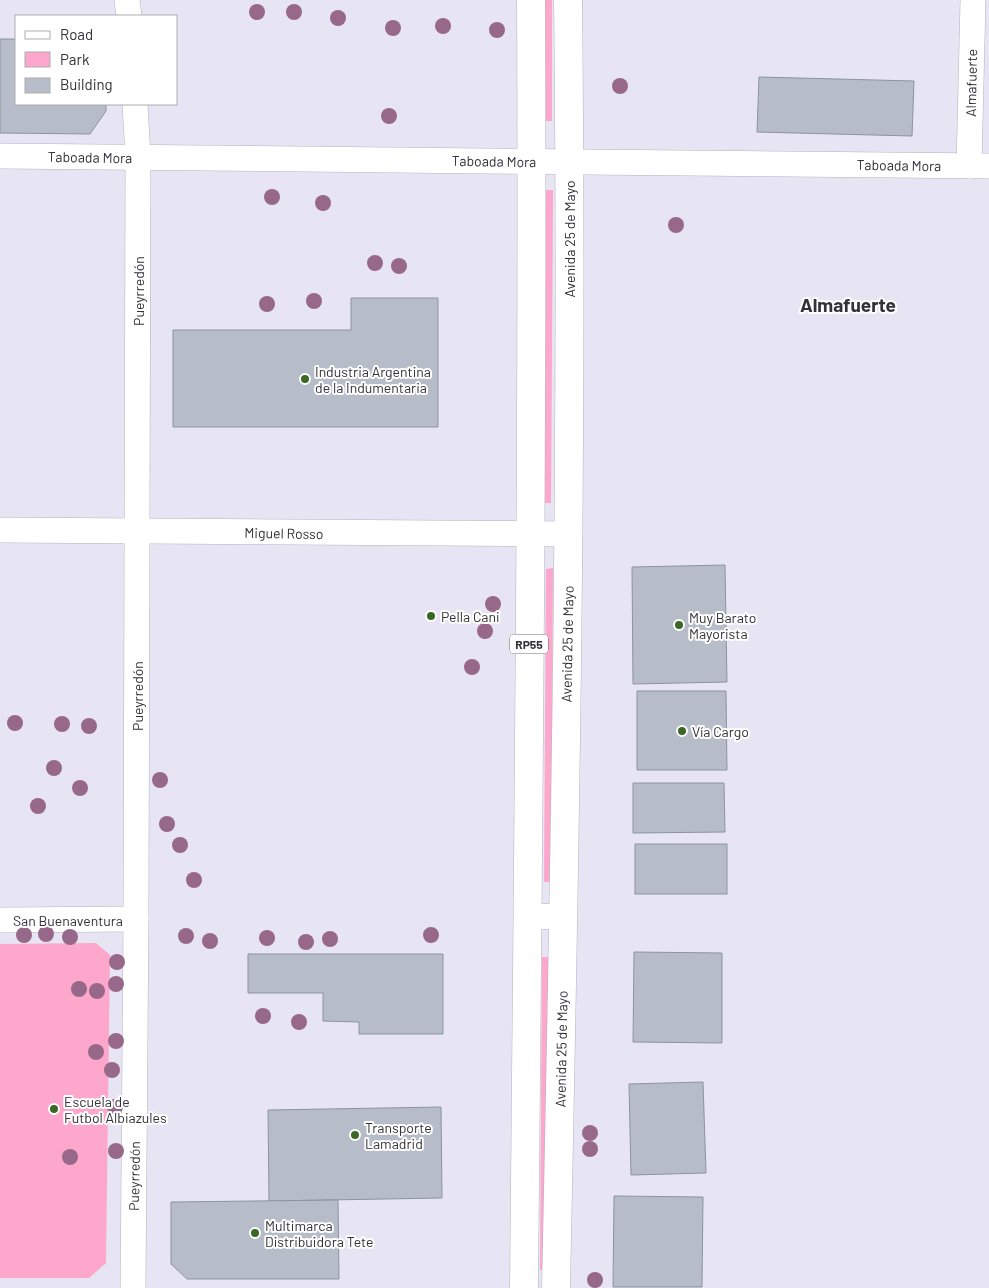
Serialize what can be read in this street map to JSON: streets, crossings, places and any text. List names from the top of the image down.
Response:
{
  "streets": {
    "main road": ["Avenida 25 de Mayo", "RP55"],
    "street": [
      "Almafuerte",
      "Taboada Mora",
      "Pueyrredón",
      "Miguel Rosso",
      "San Buenaventura"
    ]
  },
  "crossings": [
    ["Almafuerte", "Taboada Mora"],
    ["Taboada Mora", "Avenida 25 de Mayo"],
    ["Taboada Mora", "Pueyrredón"],
    ["Taboada Mora", "RP55"],
    ["Avenida 25 de Mayo", "Miguel Rosso"],
    ["Pueyrredón", "Miguel Rosso"],
    ["Pueyrredón", "San Buenaventura"],
    ["Miguel Rosso", "RP55"]
  ],
  "districts": ["Almafuerte"],
  "places": [
    "Industria Argentina de la Indumentaria",
    "Pella Cani",
    "Muy Barato Mayorista",
    "Vía Cargo",
    "Escuela de Futbol Albiazules",
    "Transporte Lamadrid",
    "Multimarca Distribuidora Tete"
  ],
  "legend": ["Road", "Park", "Building"]
}
